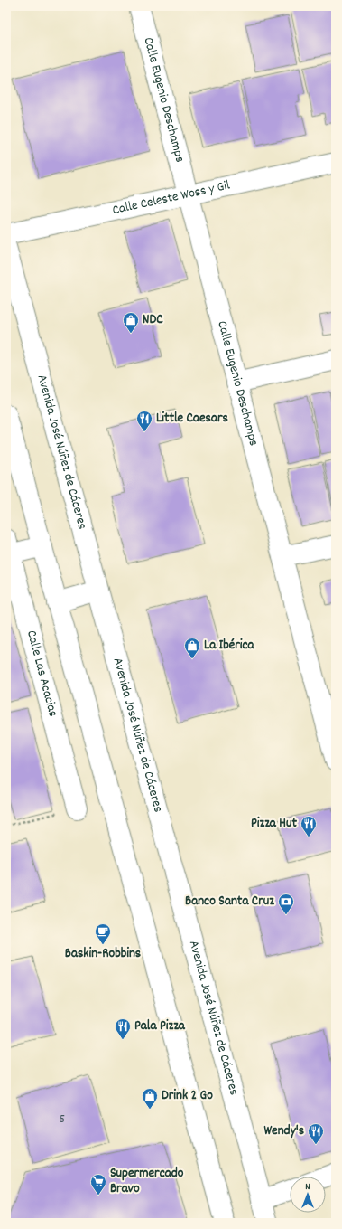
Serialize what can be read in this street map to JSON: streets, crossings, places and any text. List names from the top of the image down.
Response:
{
  "streets": {
    "main road": [
      "Calle Eugenio Deschamps",
      "Calle Celeste Woss y Gil",
      "Avenida José Núñez de Cáceres",
      "Calle Las Acacias"
    ]
  },
  "crossings": [
    ["Calle Eugenio Deschamps", "Calle Celeste Woss y Gil"]
  ],
  "places": {
    "shop": ["NDC", "La Ibérica", "Drink 2 Go"],
    "restaurant": [
      "Little Caesars",
      "Pizza Hut",
      "Pala Pizza",
      "Wendy's"
    ],
    "bank": ["Banco Santa Cruz"],
    "cafe": ["Baskin-Robbins"],
    "supermarket": ["Supermercado Bravo"]
  },
  "house_numbers": ["5"],
  "north": "top"
}
